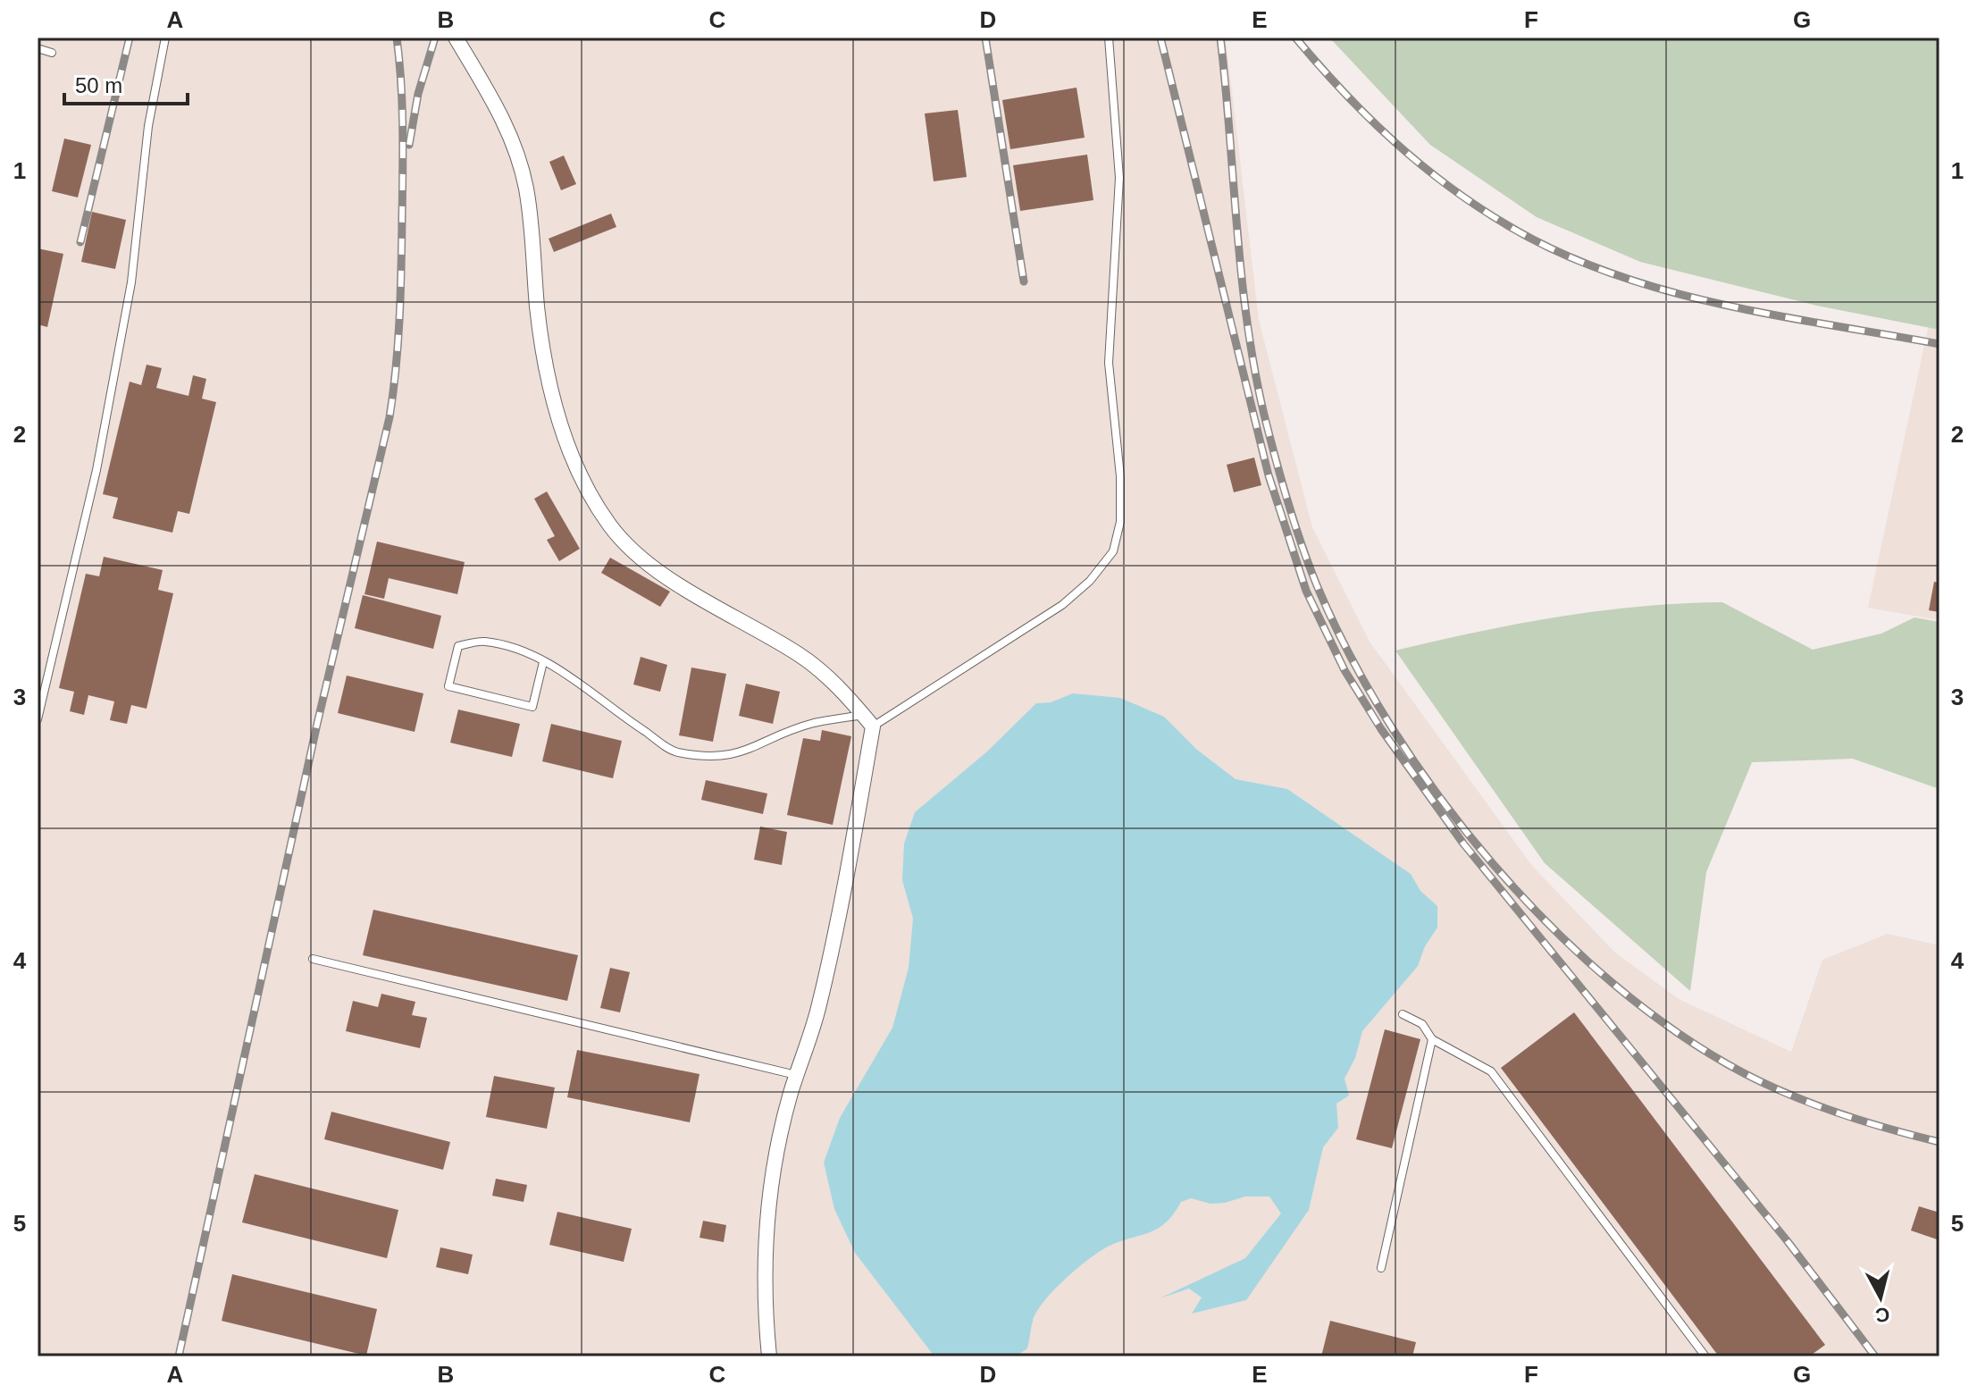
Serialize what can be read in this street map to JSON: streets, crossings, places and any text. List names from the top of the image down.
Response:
{
  "scale_bar": "50 m",
  "north": "bottom",
  "grid": {
    "columns": [
      "A",
      "B",
      "C",
      "D",
      "E",
      "F",
      "G"
    ],
    "rows": [
      "1",
      "2",
      "3",
      "4",
      "5"
    ]
  }
}
